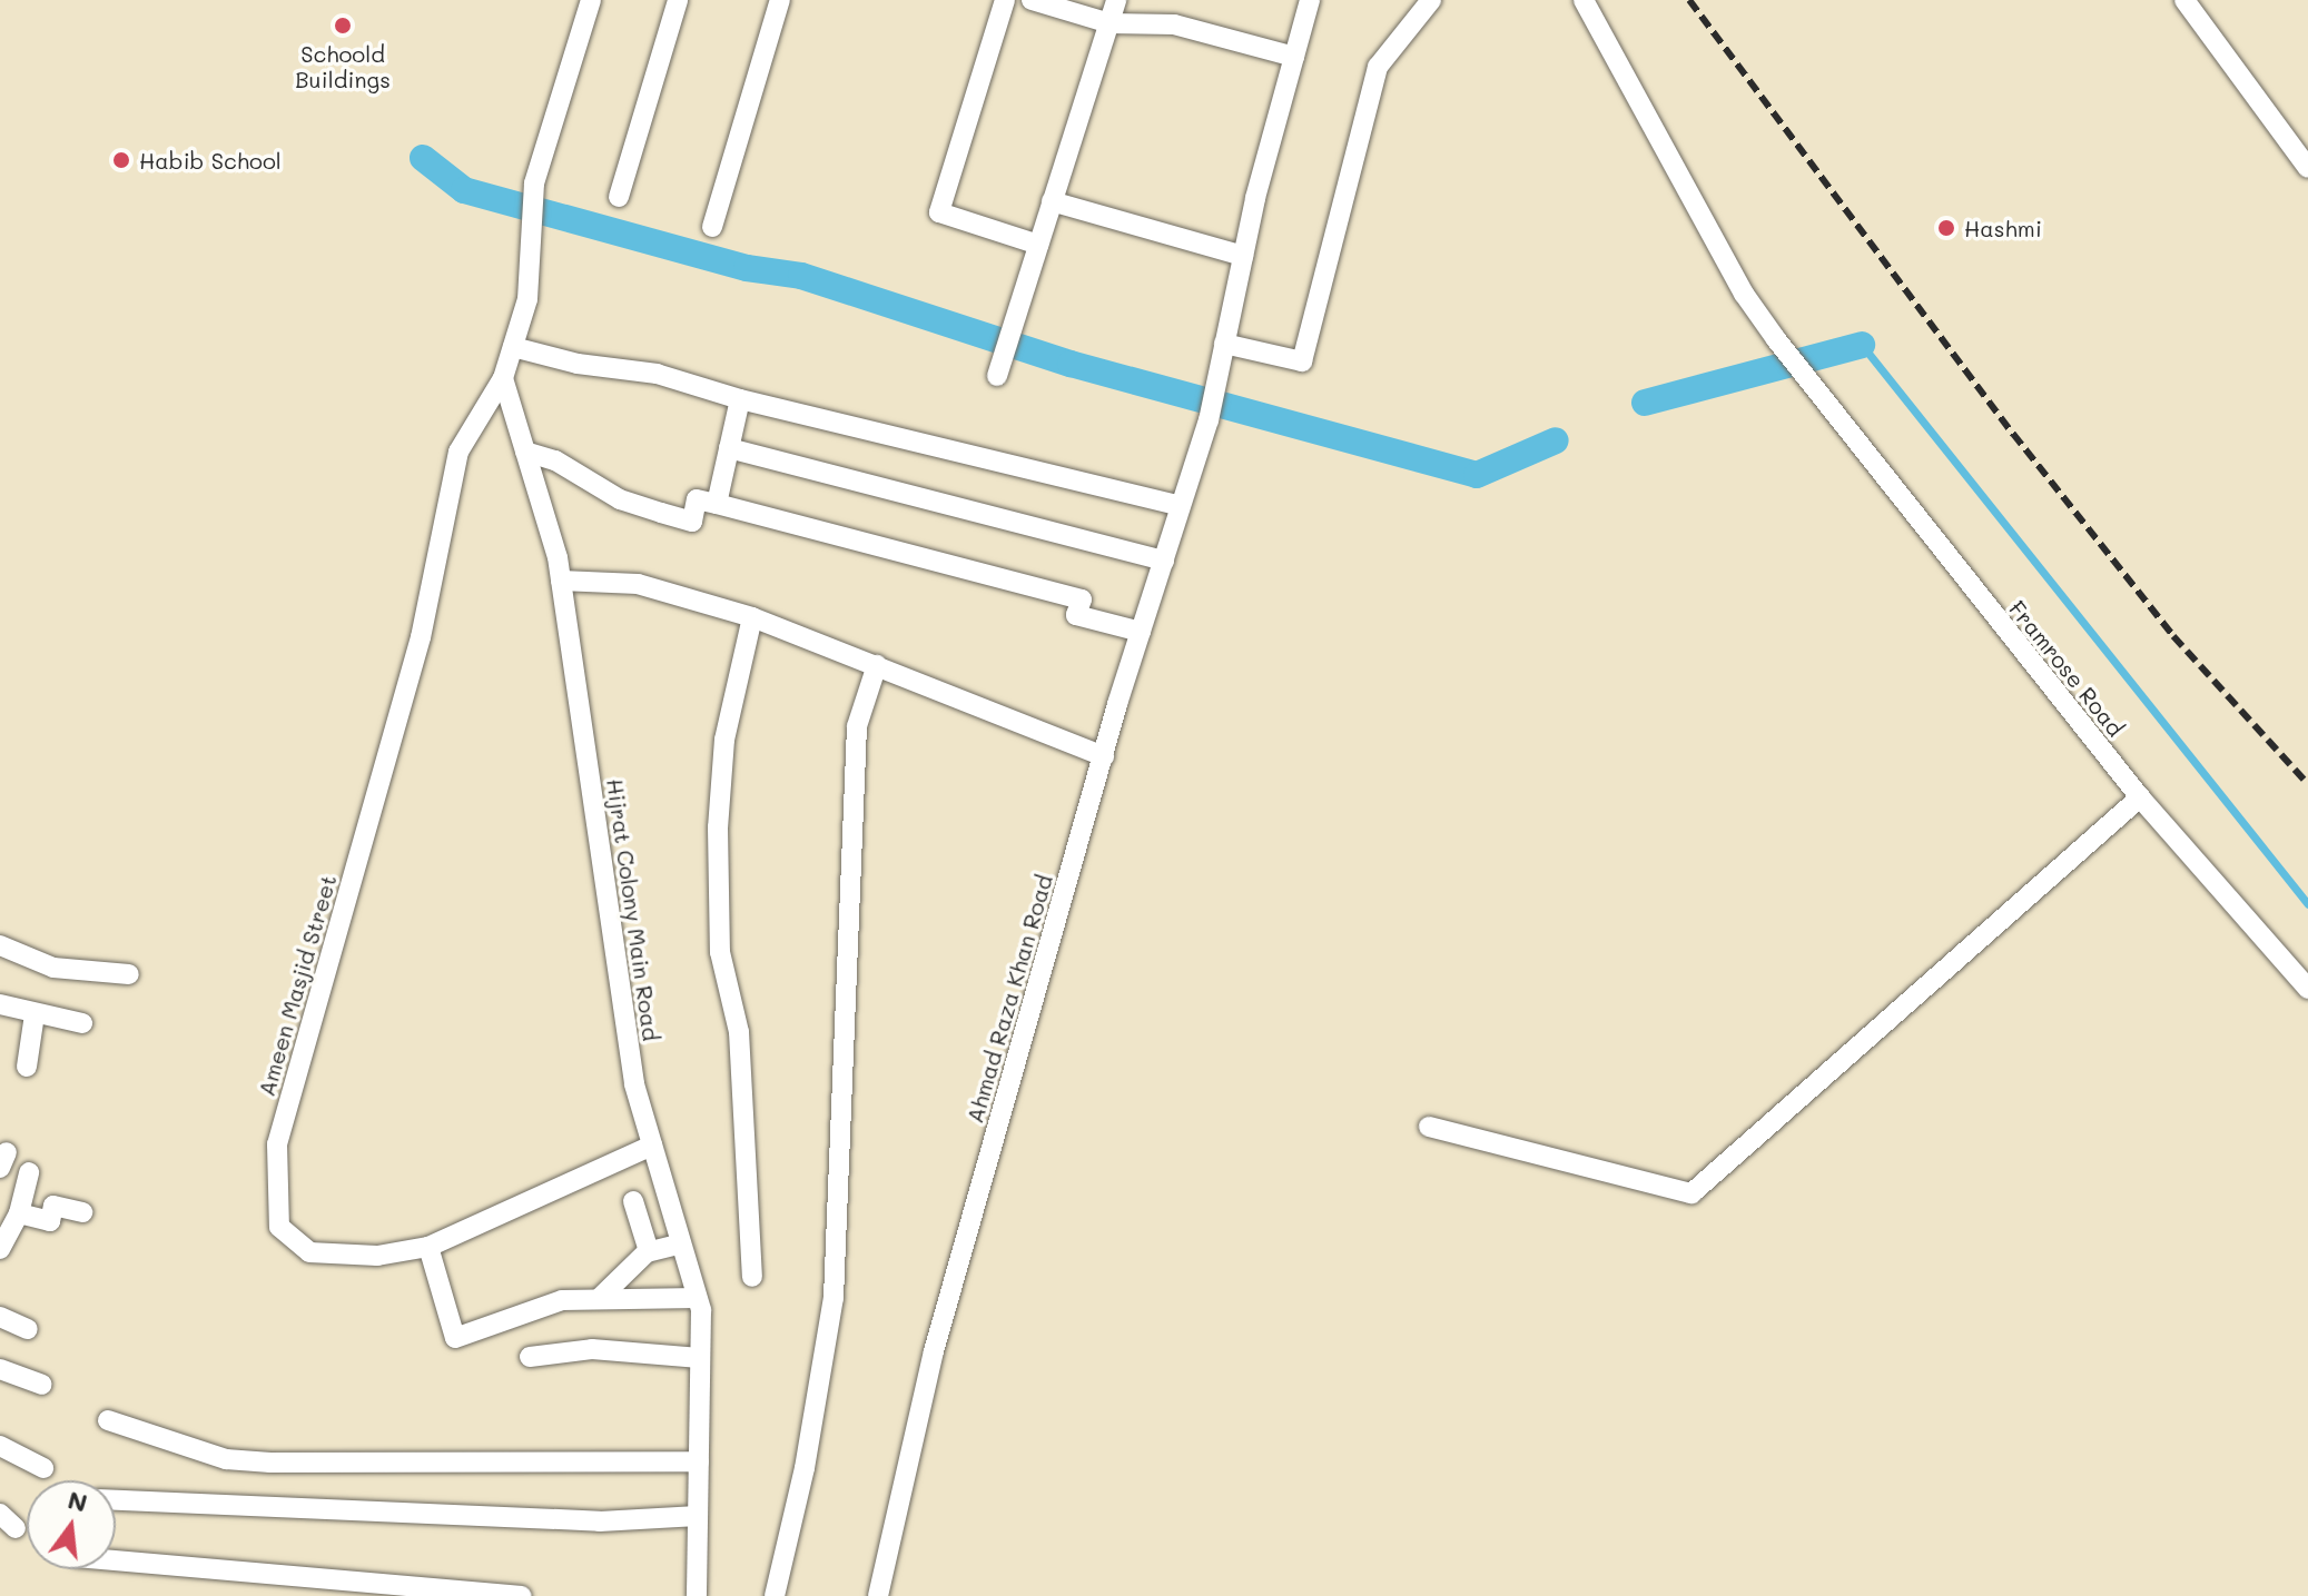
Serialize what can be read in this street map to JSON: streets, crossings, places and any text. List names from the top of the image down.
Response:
{
  "streets": {
    "street": [
      "Framrose Road",
      "Hijrat Colony Main Road",
      "Ameen Masjid Street",
      "Ahmad Raza Khan Road"
    ]
  },
  "crossings": [
    ["Hijrat Colony Main Road", "Ameen Masjid Street"]
  ],
  "places": ["Schoold Buildings", "Habib School", "Hashmi"],
  "north": "top"
}
